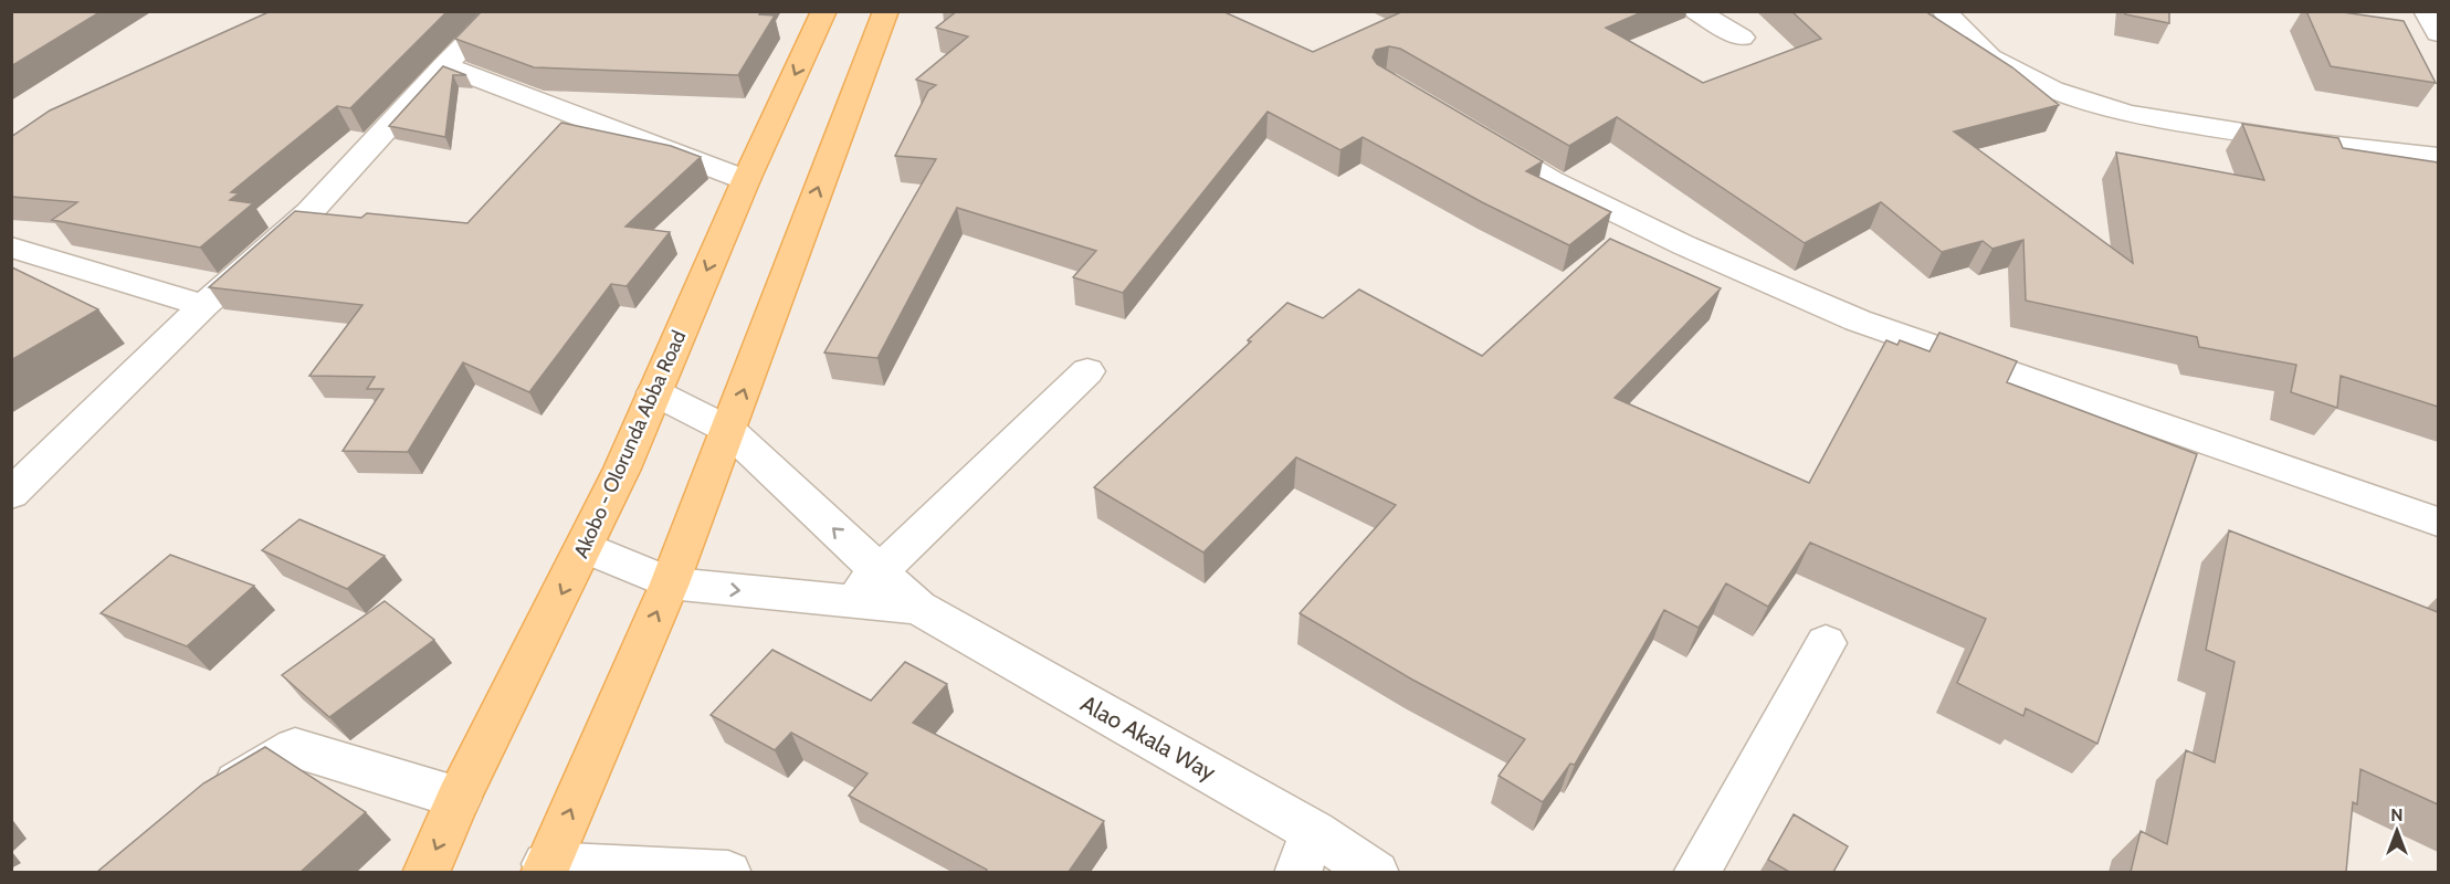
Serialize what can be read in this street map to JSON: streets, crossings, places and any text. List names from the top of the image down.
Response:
{
  "streets": {
    "main road": ["Akobo - Olorunda Abba Road"],
    "street": ["Alao Akala Way"]
  },
  "crossings": [
    ["Akobo - Olorunda Abba Road", "Alao Akala Way"]
  ],
  "north": "top"
}
